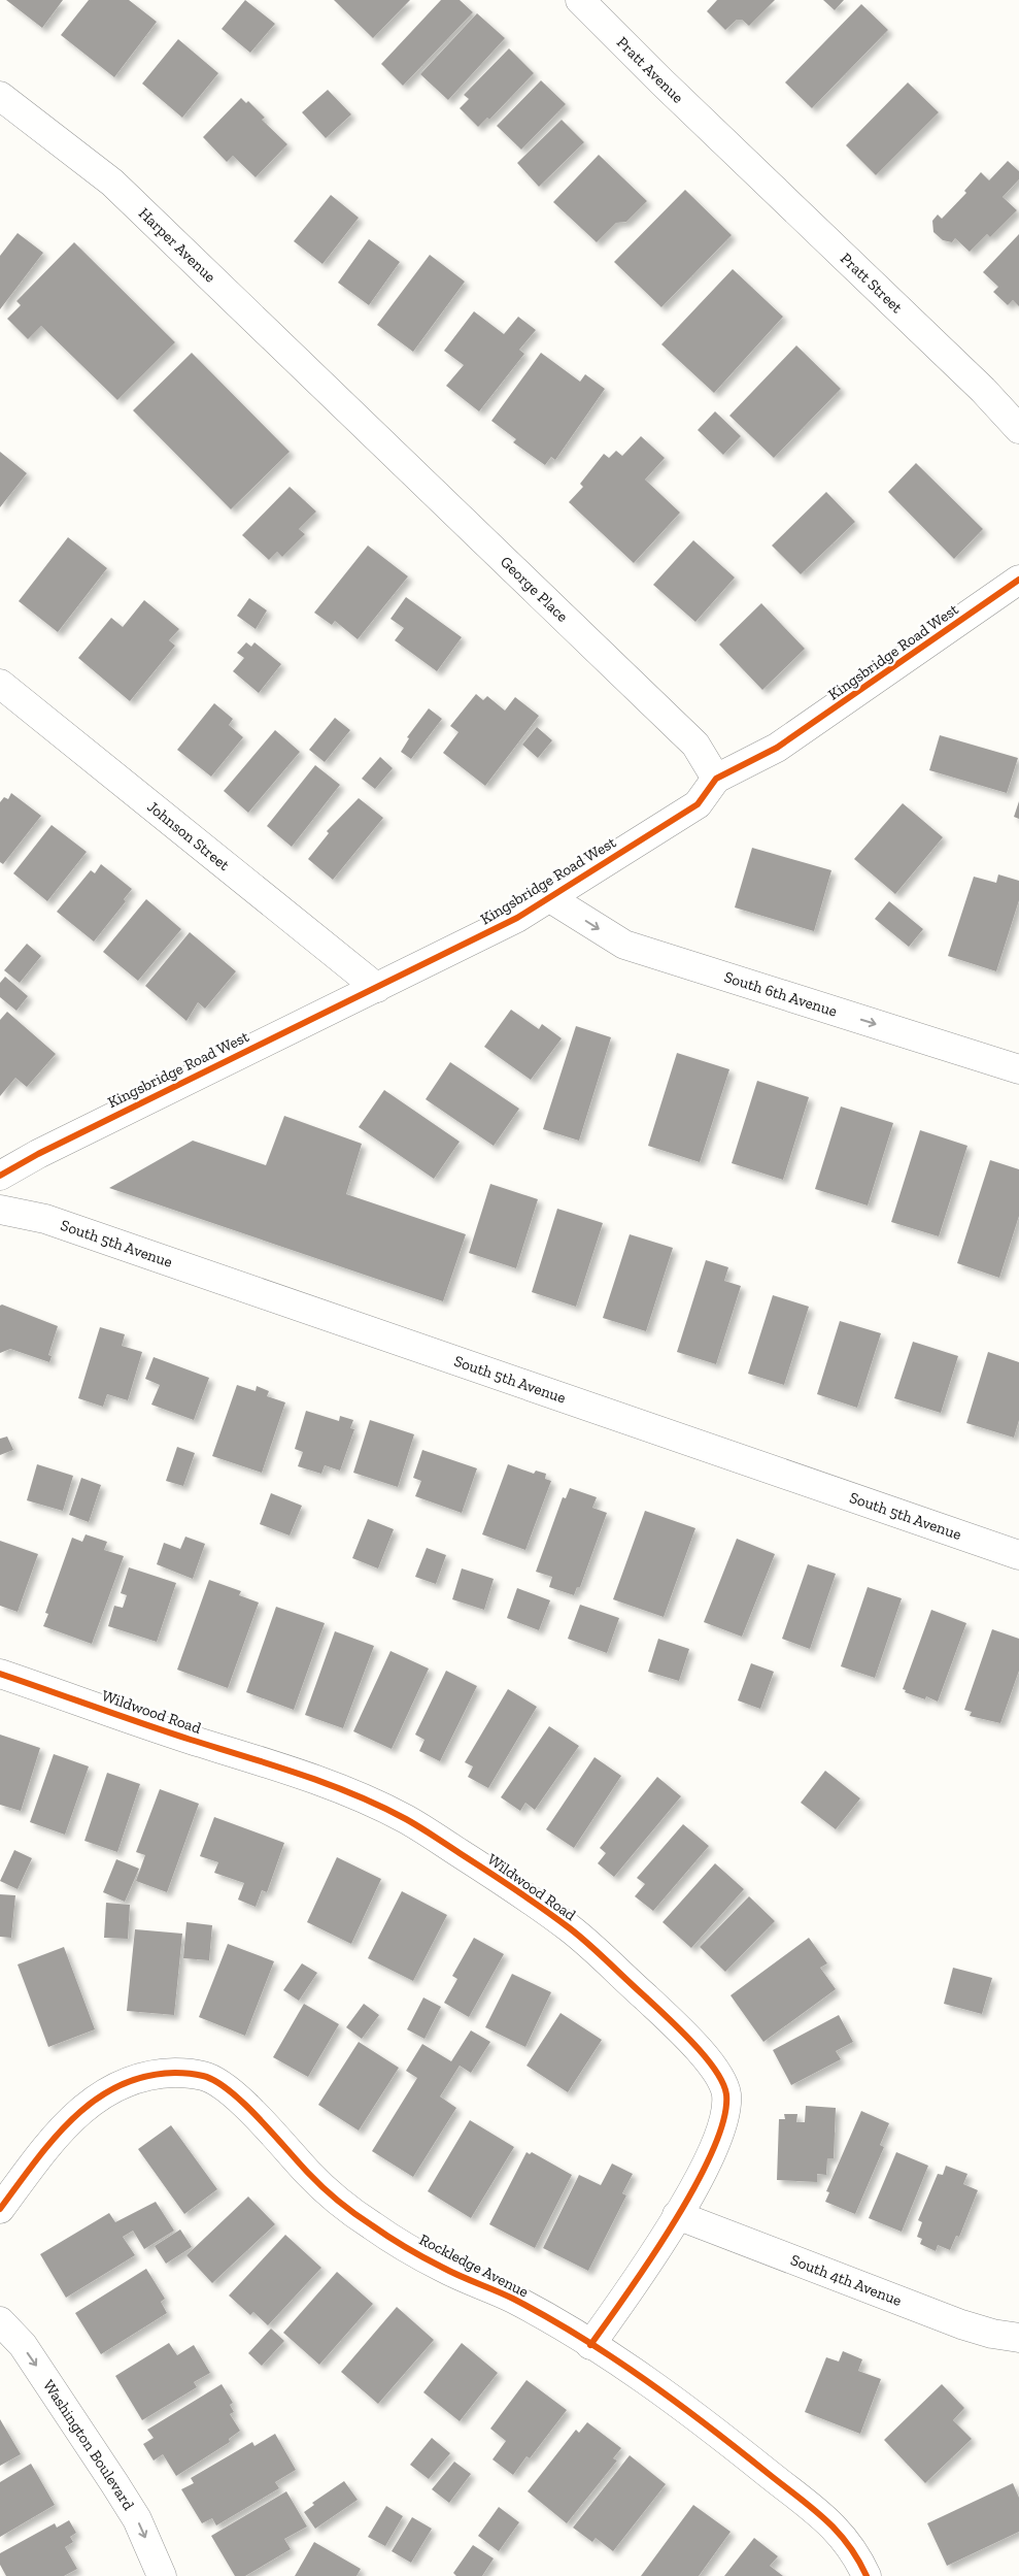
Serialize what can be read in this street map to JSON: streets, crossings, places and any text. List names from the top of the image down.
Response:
{
  "streets": {
    "street": [
      "Pratt Avenue",
      "Harper Avenue",
      "Pratt Street",
      "George Place",
      "Kingsbridge Road West",
      "Johnson Street",
      "South 6th Avenue",
      "South 5th Avenue",
      "Wildwood Road",
      "Rockledge Avenue",
      "South 4th Avenue",
      "Washington Boulevard"
    ]
  },
  "crossings": [
    ["Pratt Avenue", "Pratt Street"],
    ["Harper Avenue", "George Place"],
    ["George Place", "Kingsbridge Road West"],
    ["Kingsbridge Road West", "Johnson Street"],
    ["Kingsbridge Road West", "South 6th Avenue"],
    ["Wildwood Road", "Rockledge Avenue"],
    ["Wildwood Road", "South 4th Avenue"]
  ],
  "one_way": ["South 6th Avenue", "Washington Boulevard"]
}
